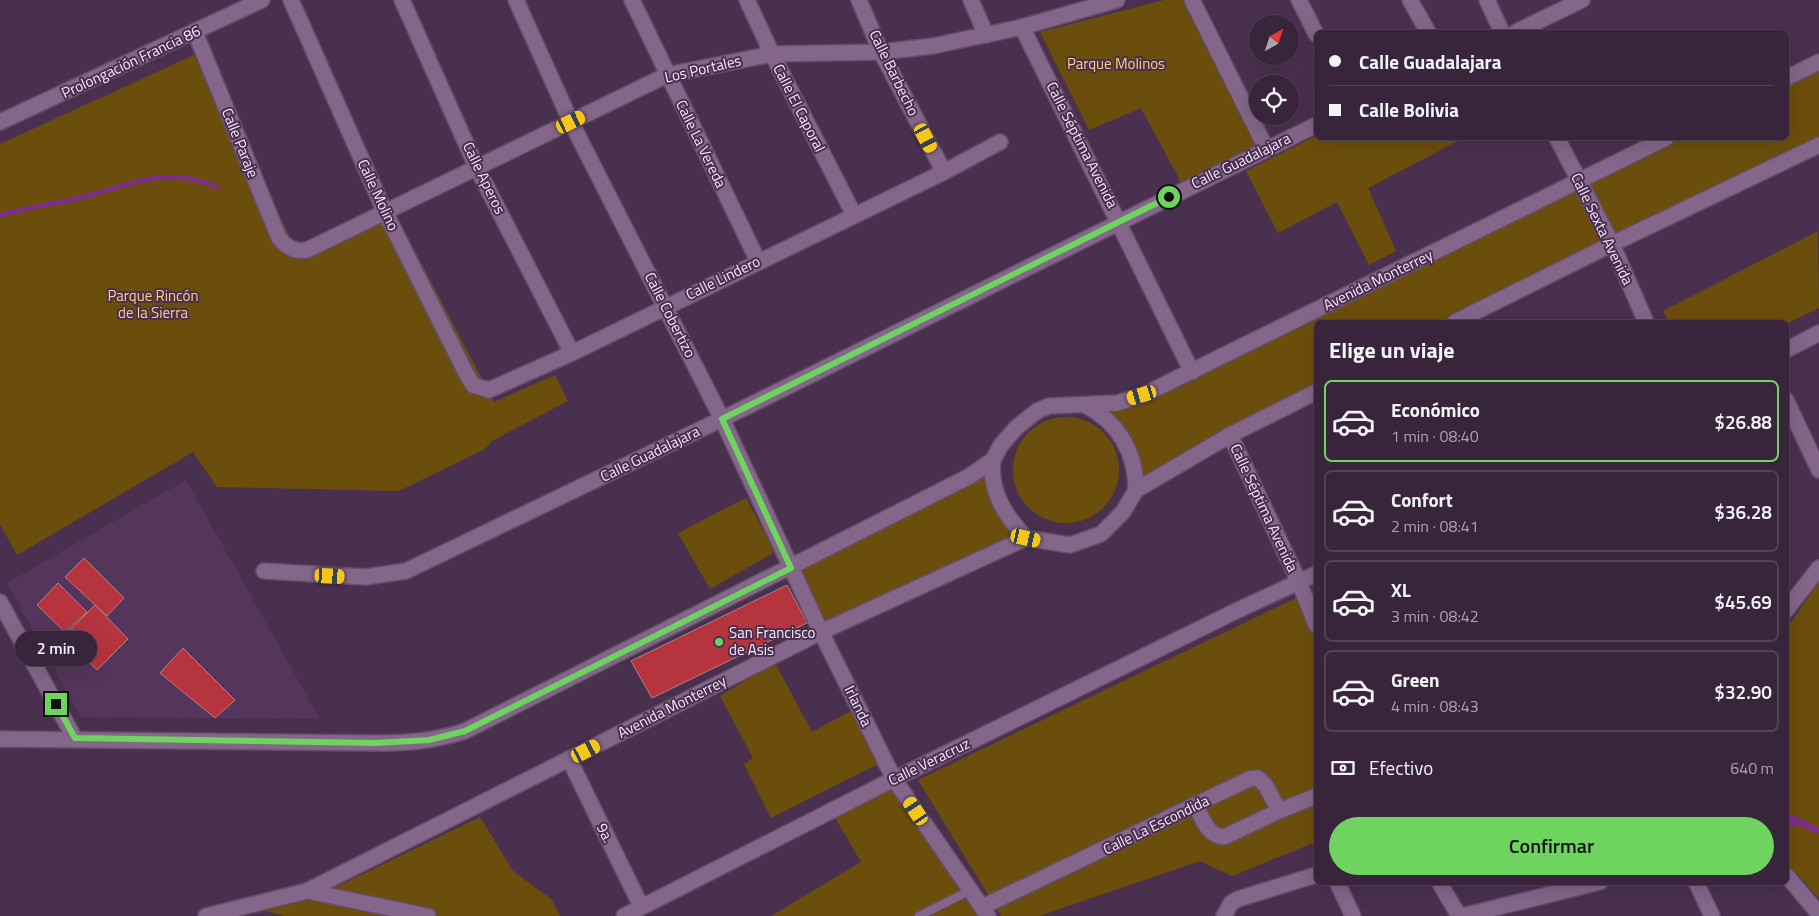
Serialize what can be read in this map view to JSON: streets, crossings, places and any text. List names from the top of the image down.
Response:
{
  "streets": {
    "street": [
      "Prolongación Francia 86",
      "Los Portales",
      "Calle Barbecho",
      "Calle El Caporal",
      "Calle Paraje",
      "Calle La Vereda",
      "Calle Séptima Avenida",
      "Calle Guadalajara",
      "Calle Aperos",
      "Calle Molino",
      "Calle Sexta Avenida",
      "Calle Lindero",
      "Avenida Monterrey",
      "Calle Cobertizo",
      "Irlanda",
      "Calle Veracruz",
      "Calle La Escondida",
      "9a."
    ]
  },
  "crossings": [
    ["Prolongación Francia 86", "Calle Paraje"],
    ["Los Portales", "Calle Barbecho"],
    ["Los Portales", "Calle El Caporal"],
    ["Los Portales", "Calle Paraje"],
    ["Los Portales", "Calle La Vereda"],
    ["Los Portales", "Calle Séptima Avenida"],
    ["Los Portales", "Calle Aperos"],
    ["Los Portales", "Calle Molino"],
    ["Los Portales", "Calle Cobertizo"],
    ["Calle Barbecho", "Calle Lindero"],
    ["Calle El Caporal", "Calle Lindero"],
    ["Calle La Vereda", "Calle Lindero"],
    ["Calle Séptima Avenida", "Calle Guadalajara"],
    ["Calle Séptima Avenida", "Avenida Monterrey"],
    ["Calle Séptima Avenida", "Calle Veracruz"],
    ["Calle Guadalajara", "Calle Cobertizo"],
    ["Calle Aperos", "Calle Lindero"],
    ["Calle Molino", "Calle Lindero"],
    ["Calle Sexta Avenida", "Avenida Monterrey"],
    ["Calle Lindero", "Calle Cobertizo"],
    ["Avenida Monterrey", "Calle Cobertizo"],
    ["Avenida Monterrey", "Irlanda"],
    ["Avenida Monterrey", "9a."],
    ["Calle Cobertizo", "Irlanda"],
    ["Irlanda", "Calle Veracruz"],
    ["Irlanda", "Calle La Escondida"],
    ["Calle Veracruz", "9a."]
  ],
  "parks": ["Parque Molinos", "Parque Rincón de la Sierra"],
  "places": ["San Francisco de Asis"],
  "north": "top right",
  "page": {
    "banner": ["Calle Guadalajara", "Calle Bolivia"],
    "heading": "Elige un viaje",
    "list": [
      {
        "name": "Económico",
        "note": "1 min · 08:40",
        "value": "$26.88"
      },
      {
        "name": "Confort",
        "note": "2 min · 08:41",
        "value": "$36.28"
      },
      {
        "name": "XL",
        "note": "3 min · 08:42",
        "value": "$45.69"
      },
      {
        "name": "Green",
        "note": "4 min · 08:43",
        "value": "$32.90"
      }
    ],
    "bubble": "2 min",
    "pay": ["Efectivo", "640 m"],
    "buttons": "Confirmar"
  }
}
